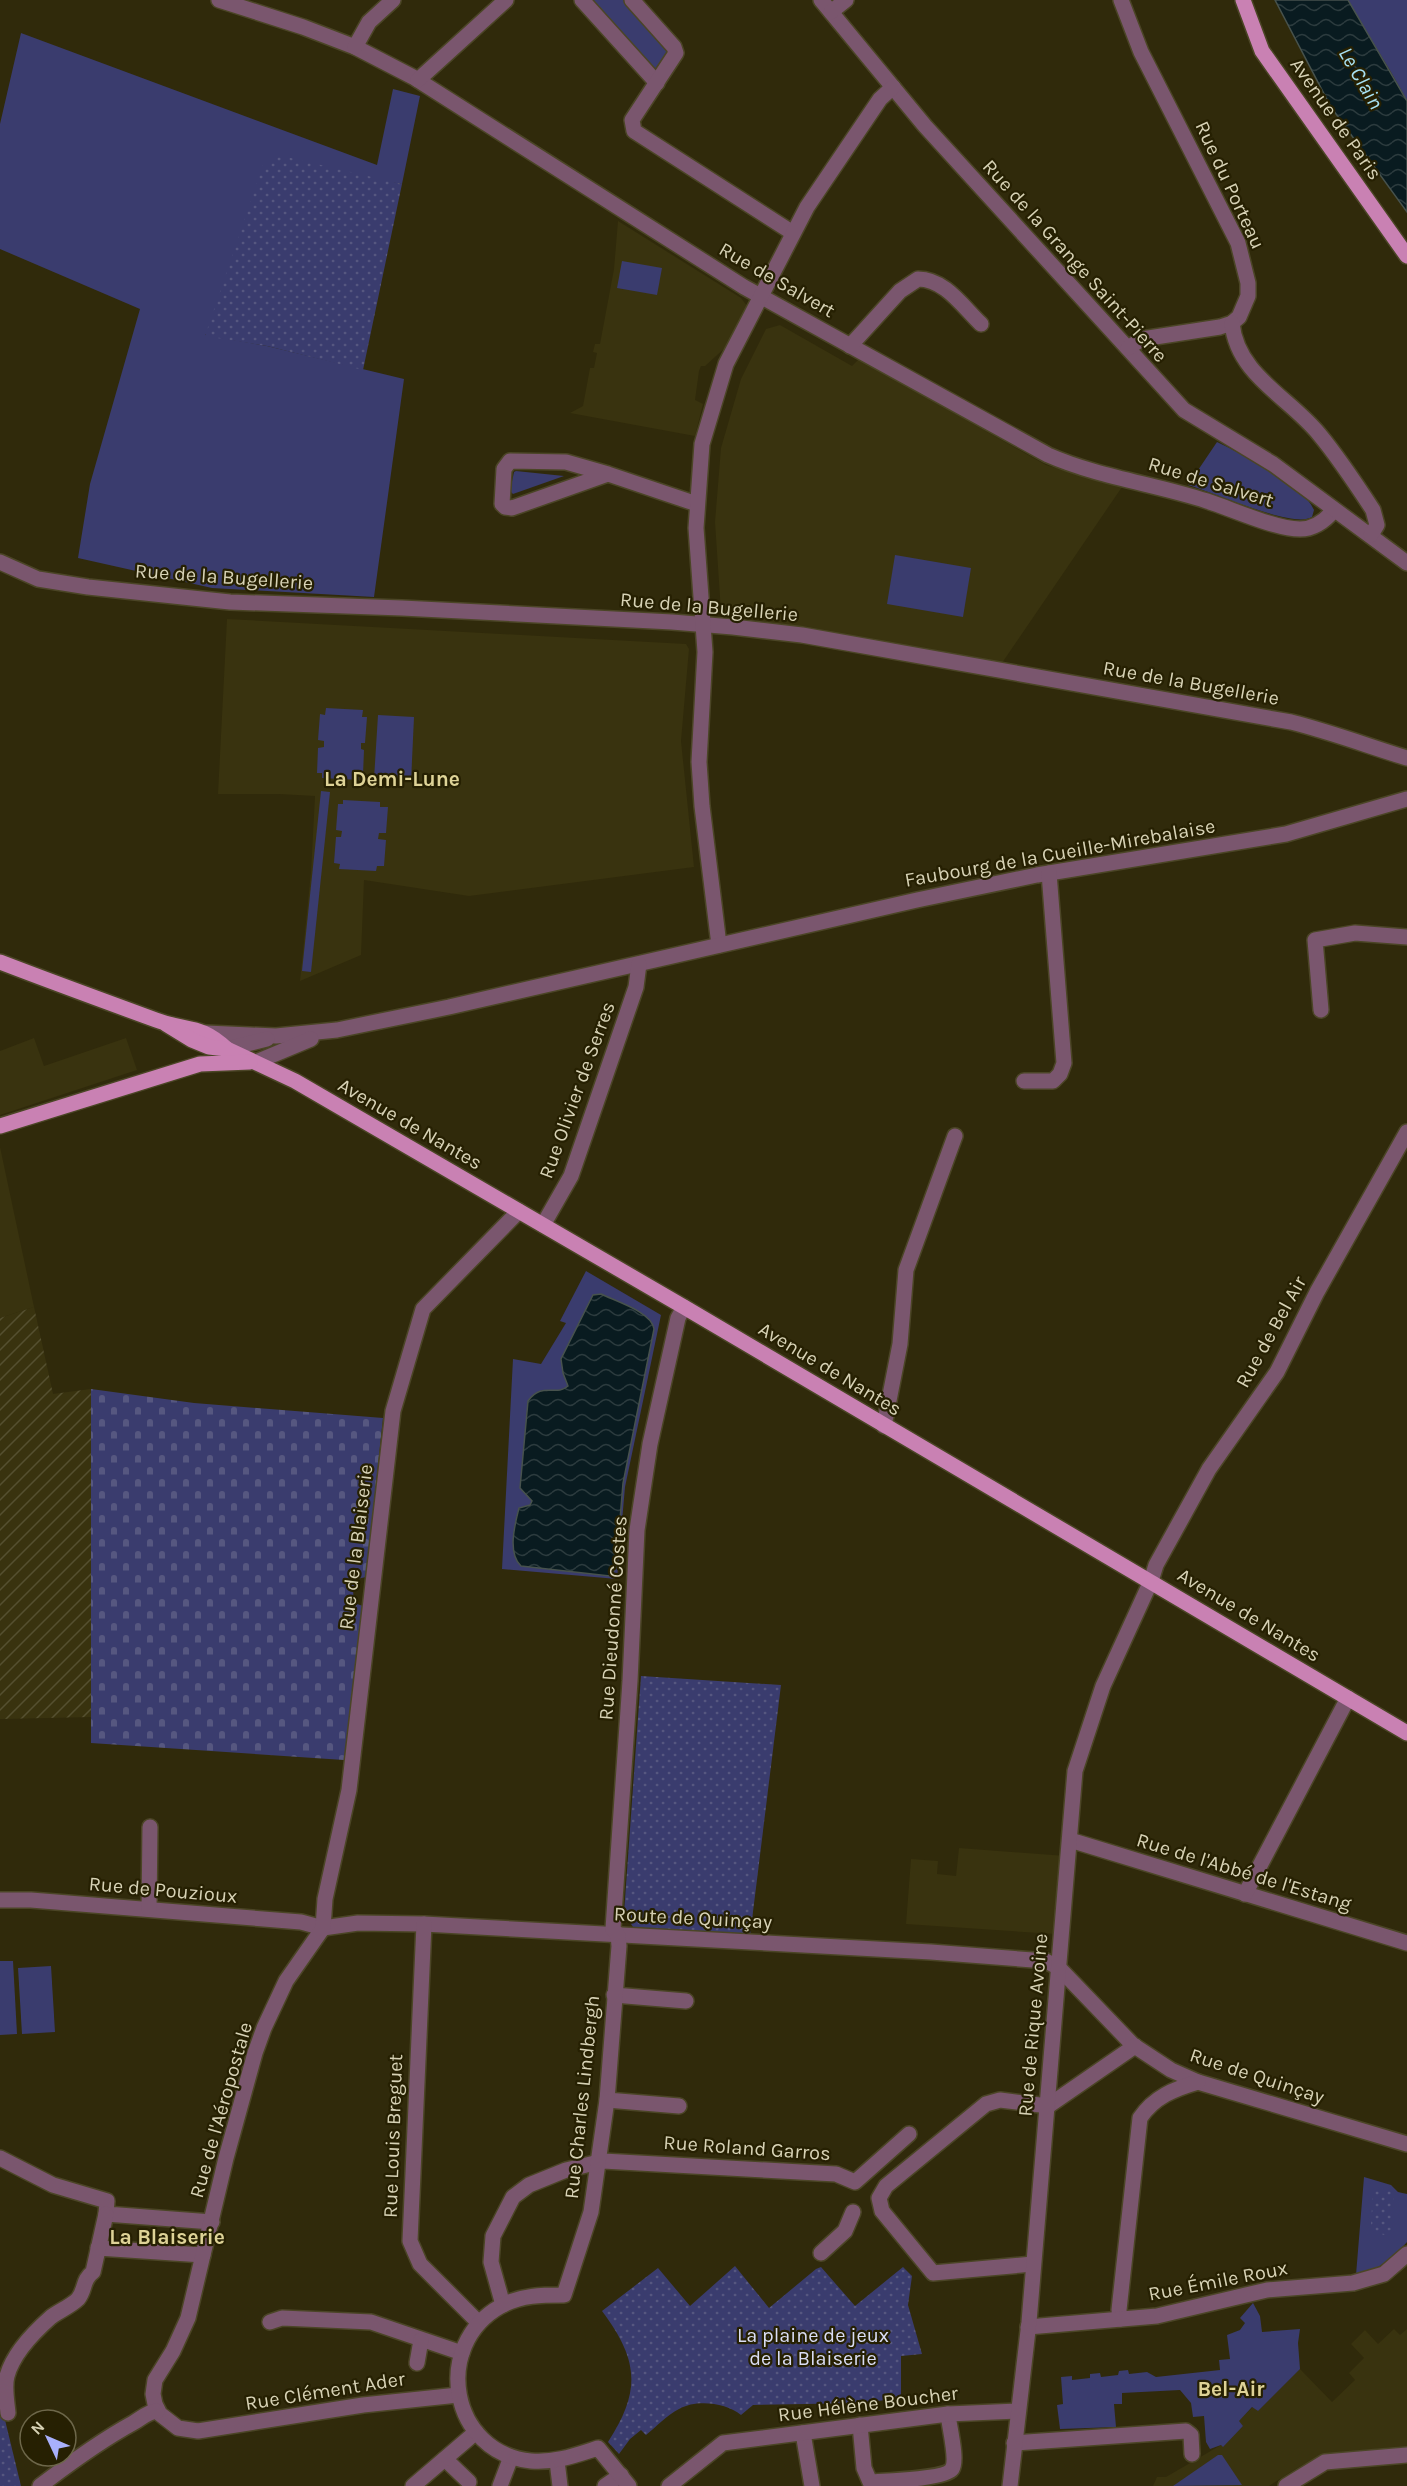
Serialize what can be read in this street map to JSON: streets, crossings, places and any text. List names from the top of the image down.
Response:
{
  "streets": {
    "main road": ["Avenue de Paris", "Avenue de Nantes"],
    "street": [
      "Rue du Porteau",
      "Rue de la Grange Saint-Pierre",
      "Rue de Salvert",
      "Rue de la Bugellerie",
      "Faubourg de la Cueille-Mirebalaise",
      "Rue Olivier de Serres",
      "Rue de Bel Air",
      "Rue de la Blaiserie",
      "Rue Dieudonné Costes",
      "Rue de l'Abbé de l'Estang",
      "Rue de Pouzioux",
      "Route de Quinçay",
      "Rue de Rique Avoine",
      "Rue de Quinçay",
      "Rue Charles Lindbergh",
      "Rue de l'Aéropostale",
      "Rue Louis Breguet",
      "Rue Roland Garros",
      "Rue Émile Roux",
      "Rue Clément Ader",
      "Rue Hélène Boucher"
    ]
  },
  "crossings": [
    ["Rue de la Grange Saint-Pierre", "Rue de Salvert"],
    ["Faubourg de la Cueille-Mirebalaise", "Rue Olivier de Serres"],
    ["Rue Olivier de Serres", "Avenue de Nantes"],
    ["Avenue de Nantes", "Rue de Bel Air"],
    ["Avenue de Nantes", "Rue de la Blaiserie"],
    ["Avenue de Nantes", "Rue Dieudonné Costes"],
    ["Avenue de Nantes", "Rue de Rique Avoine"],
    ["Rue de Bel Air", "Rue de Rique Avoine"],
    ["Rue de la Blaiserie", "Rue de Pouzioux"],
    ["Rue de la Blaiserie", "Route de Quinçay"],
    ["Rue de la Blaiserie", "Rue de l'Aéropostale"],
    ["Rue Dieudonné Costes", "Route de Quinçay"],
    ["Rue Dieudonné Costes", "Rue Charles Lindbergh"],
    ["Rue de l'Abbé de l'Estang", "Rue de Rique Avoine"],
    ["Rue de Pouzioux", "Route de Quinçay"],
    ["Rue de Pouzioux", "Rue de l'Aéropostale"],
    ["Route de Quinçay", "Rue de Rique Avoine"],
    ["Route de Quinçay", "Rue de Quinçay"],
    ["Route de Quinçay", "Rue Charles Lindbergh"],
    ["Route de Quinçay", "Rue de l'Aéropostale"],
    ["Route de Quinçay", "Rue Louis Breguet"],
    ["Rue de Rique Avoine", "Rue de Quinçay"],
    ["Rue de Rique Avoine", "Rue Émile Roux"],
    ["Rue de Rique Avoine", "Rue Hélène Boucher"],
    ["Rue Charles Lindbergh", "Rue Roland Garros"],
    ["Rue de l'Aéropostale", "Rue Clément Ader"]
  ],
  "districts": ["La Demi-Lune", "La Blaiserie", "Bel-Air"],
  "water": ["Le Clain"],
  "parks": ["La plaine de jeux de la Blaiserie"],
  "north": "top left"
}
